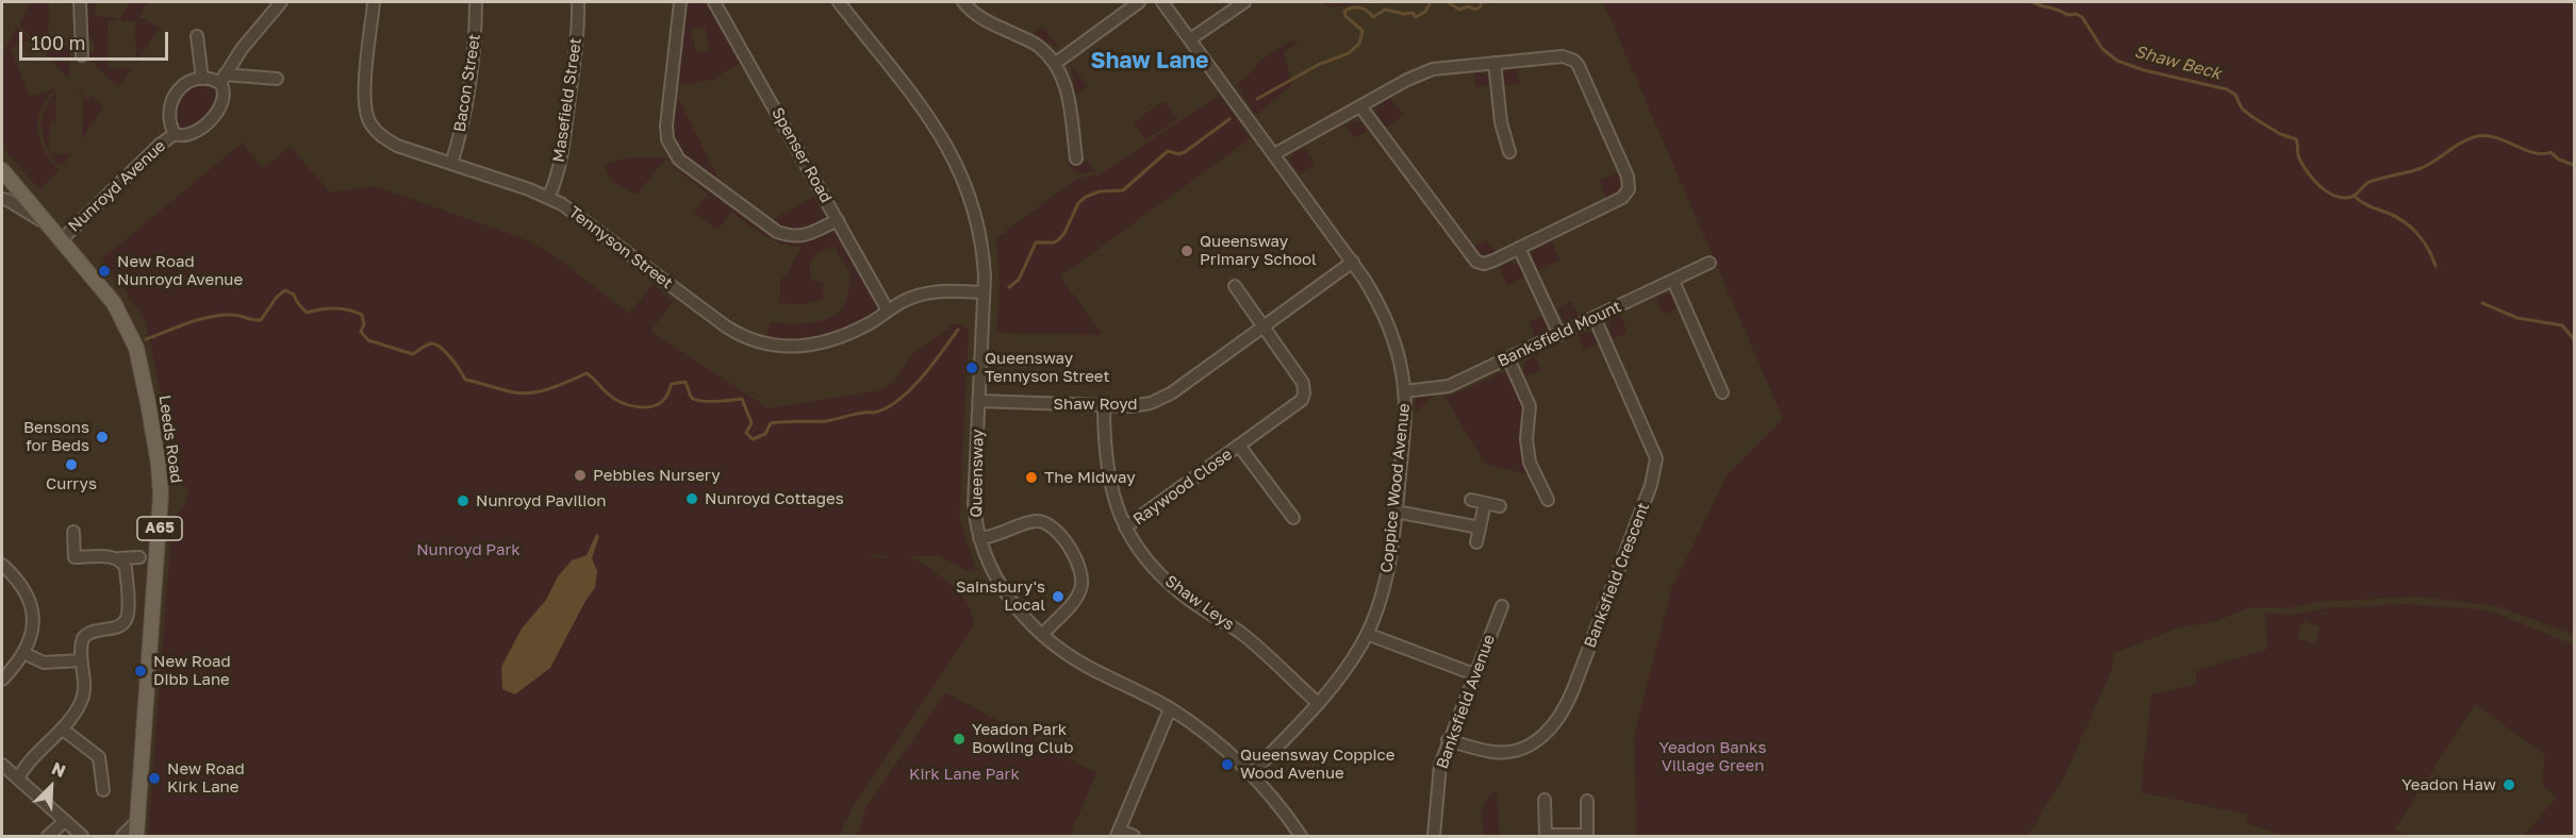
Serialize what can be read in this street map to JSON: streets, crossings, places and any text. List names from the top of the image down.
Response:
{
  "streets": {
    "main road": ["Leeds Road", "A65"],
    "street": [
      "Bacon Street",
      "Masefield Street",
      "Spenser Road",
      "Nunroyd Avenue",
      "Tennyson Street",
      "Banksfield Mount",
      "Shaw Royd",
      "Queensway",
      "Raywood Close",
      "Coppice Wood Avenue",
      "Banksfield Crescent",
      "Shaw Leys",
      "Banksfield Avenue"
    ]
  },
  "crossings": [
    ["Bacon Street", "Tennyson Street"],
    ["Masefield Street", "Tennyson Street"],
    ["Spenser Road", "Tennyson Street"],
    ["Nunroyd Avenue", "Leeds Road"],
    ["Tennyson Street", "Queensway"],
    ["Banksfield Mount", "Coppice Wood Avenue"],
    ["Banksfield Mount", "Banksfield Crescent"],
    ["Shaw Royd", "Queensway"],
    ["Shaw Royd", "Raywood Close"],
    ["Shaw Royd", "Coppice Wood Avenue"],
    ["Shaw Royd", "Shaw Leys"],
    ["Queensway", "Coppice Wood Avenue"],
    ["Raywood Close", "Shaw Leys"],
    ["Coppice Wood Avenue", "Shaw Leys"],
    ["Banksfield Crescent", "Banksfield Avenue"]
  ],
  "districts": ["Shaw Lane"],
  "water": ["Shaw Beck"],
  "parks": ["Nunroyd Park", "Yeadon Banks Village Green", "Kirk Lane Park"],
  "places": [
    "Queensway Primary School",
    "New Road Nunroyd Avenue",
    "Queensway Tennyson Street",
    "Bensons for Beds",
    "Currys",
    "Pebbles Nursery",
    "The Midway",
    "Nunroyd Cottages",
    "Nunroyd Pavilion",
    "Sainsbury's Local",
    "New Road Dibb Lane",
    "Yeadon Park Bowling Club",
    "Queensway Coppice Wood Avenue",
    "New Road Kirk Lane",
    "Yeadon Haw"
  ],
  "scale_bar": "100 m",
  "north": "top right"
}
